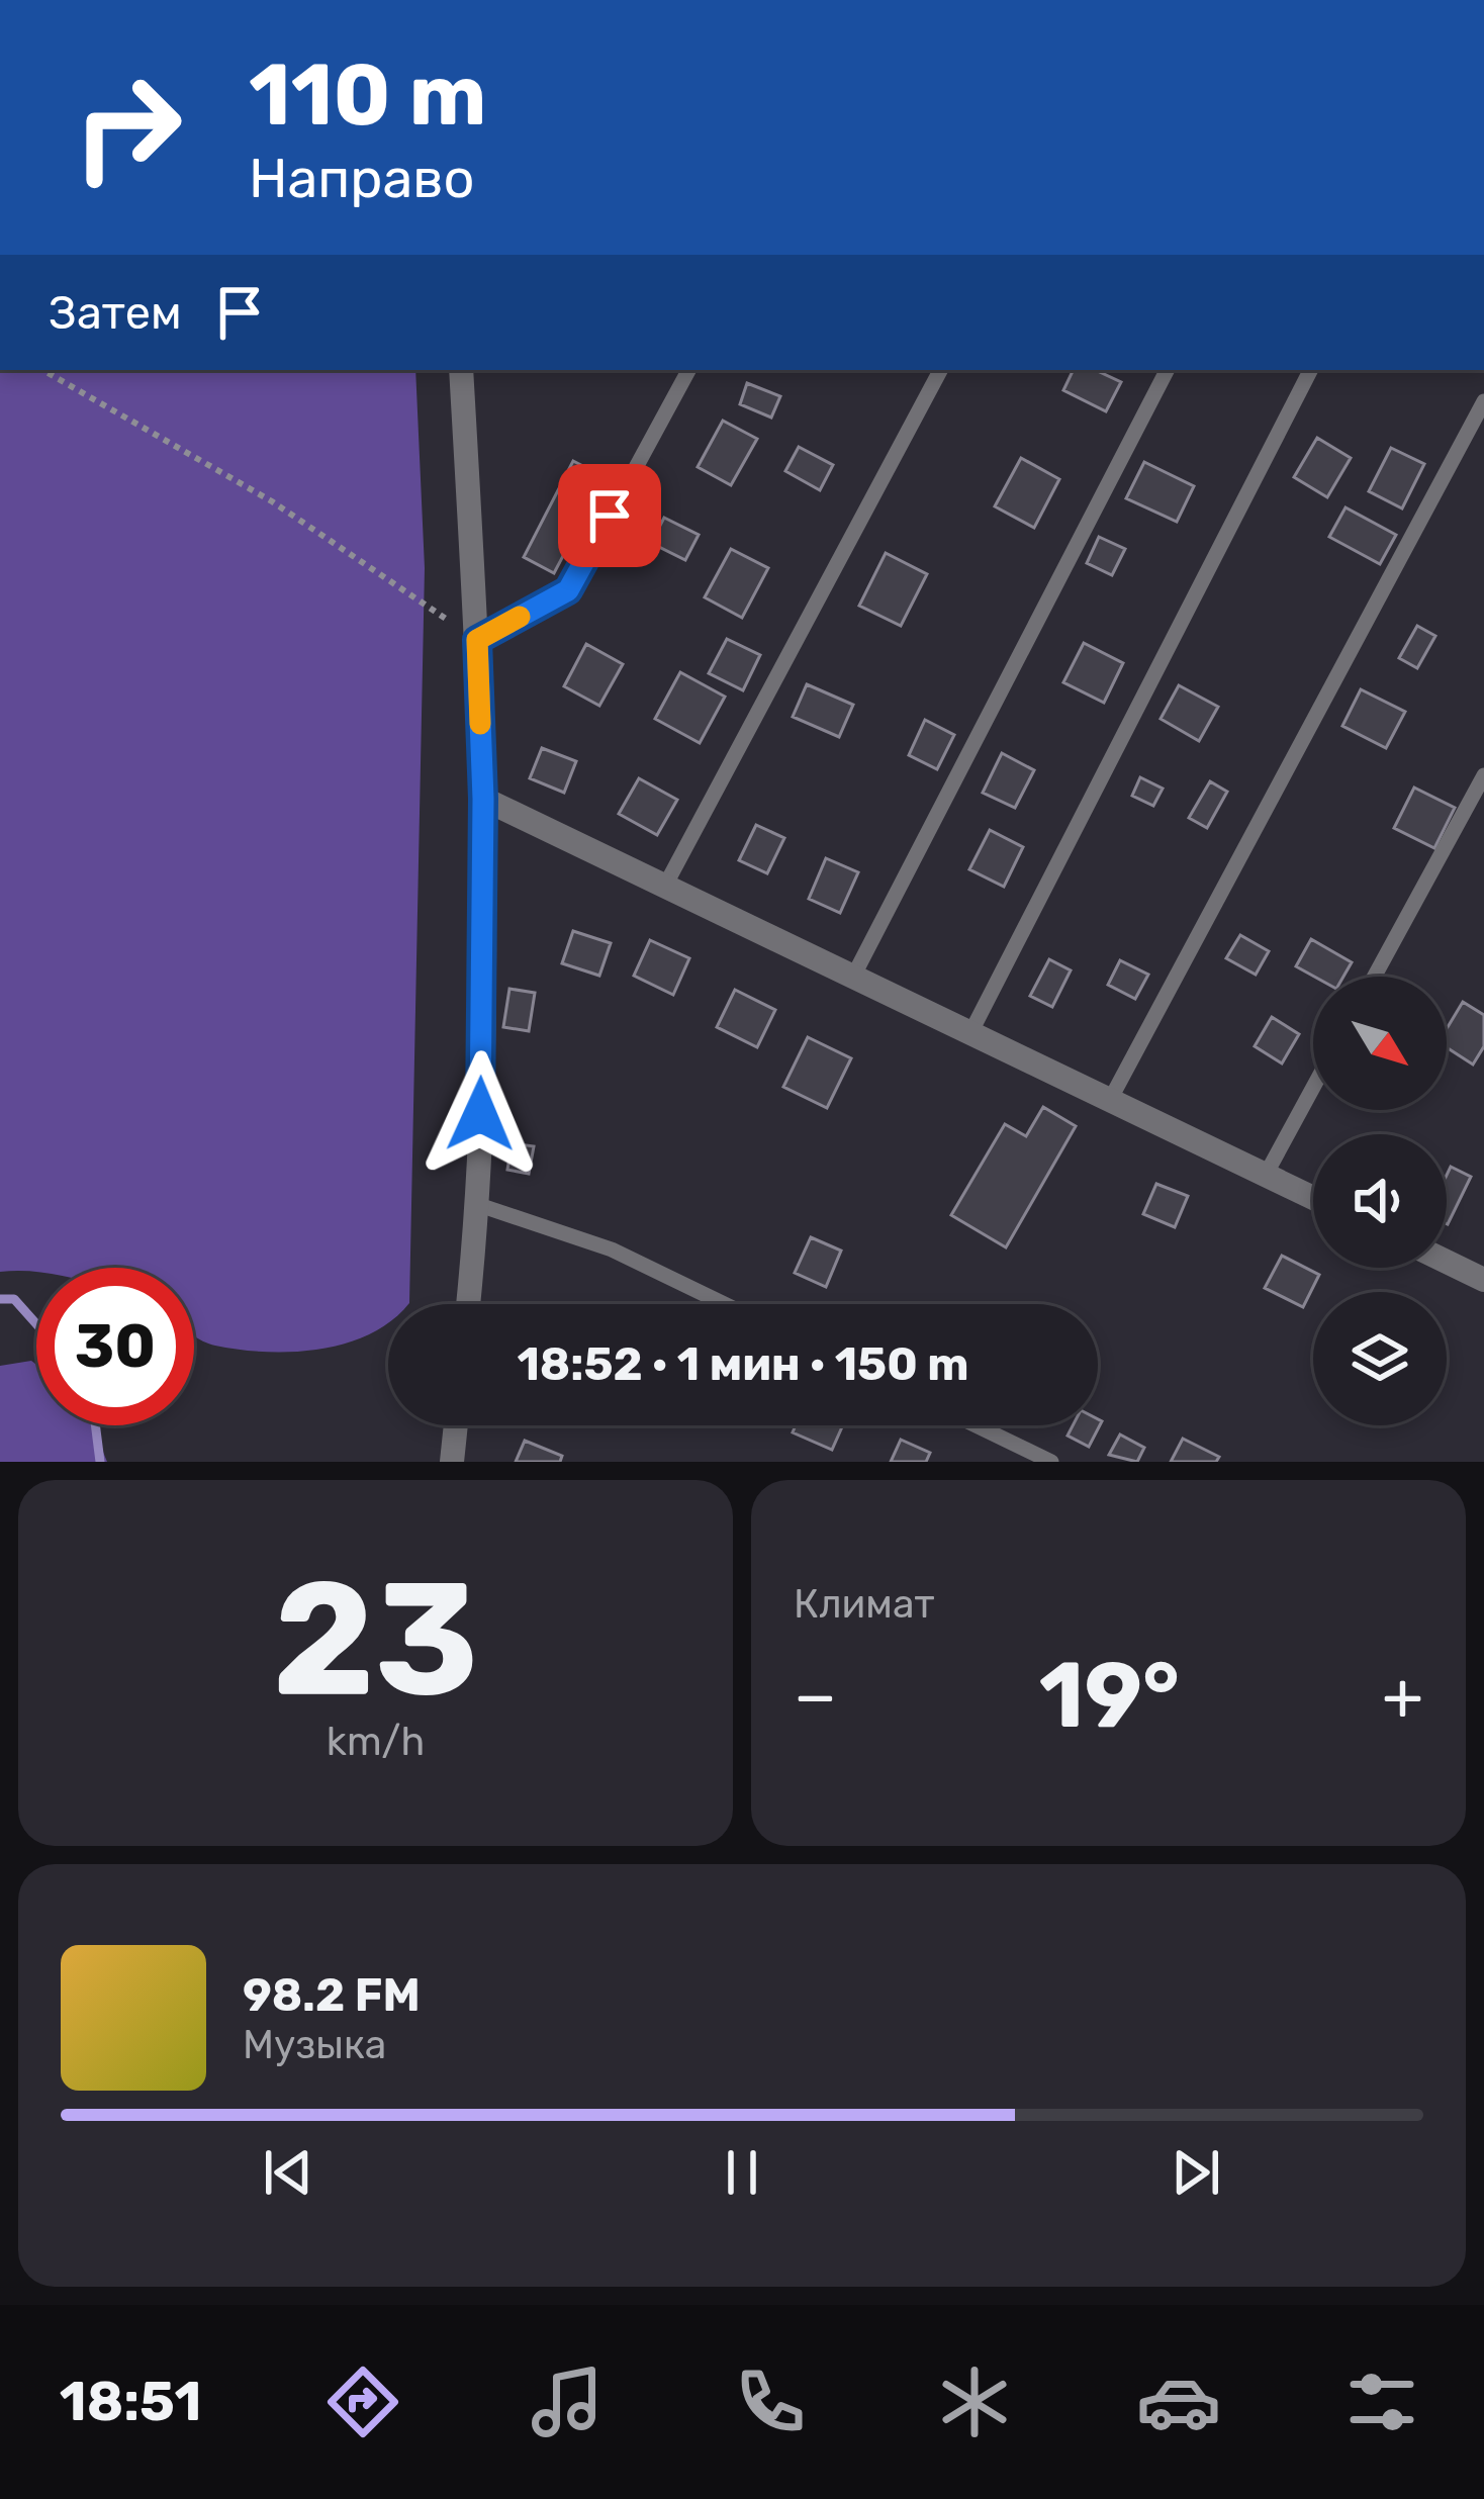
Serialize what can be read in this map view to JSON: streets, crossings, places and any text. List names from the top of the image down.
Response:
{
  "north": "bottom right",
  "page": {
    "turn": ["110 m", "Направо"],
    "then": "Затем",
    "limit": "30",
    "trip": "18:52 · 1 мин · 150 m",
    "tile": [
      ["23", "km/h"],
      "Климат"
    ],
    "heat": ["−", "19°", "+"],
    "song": ["98.2 FM", "Музыка"],
    "tabs": "18:51"
  }
}
